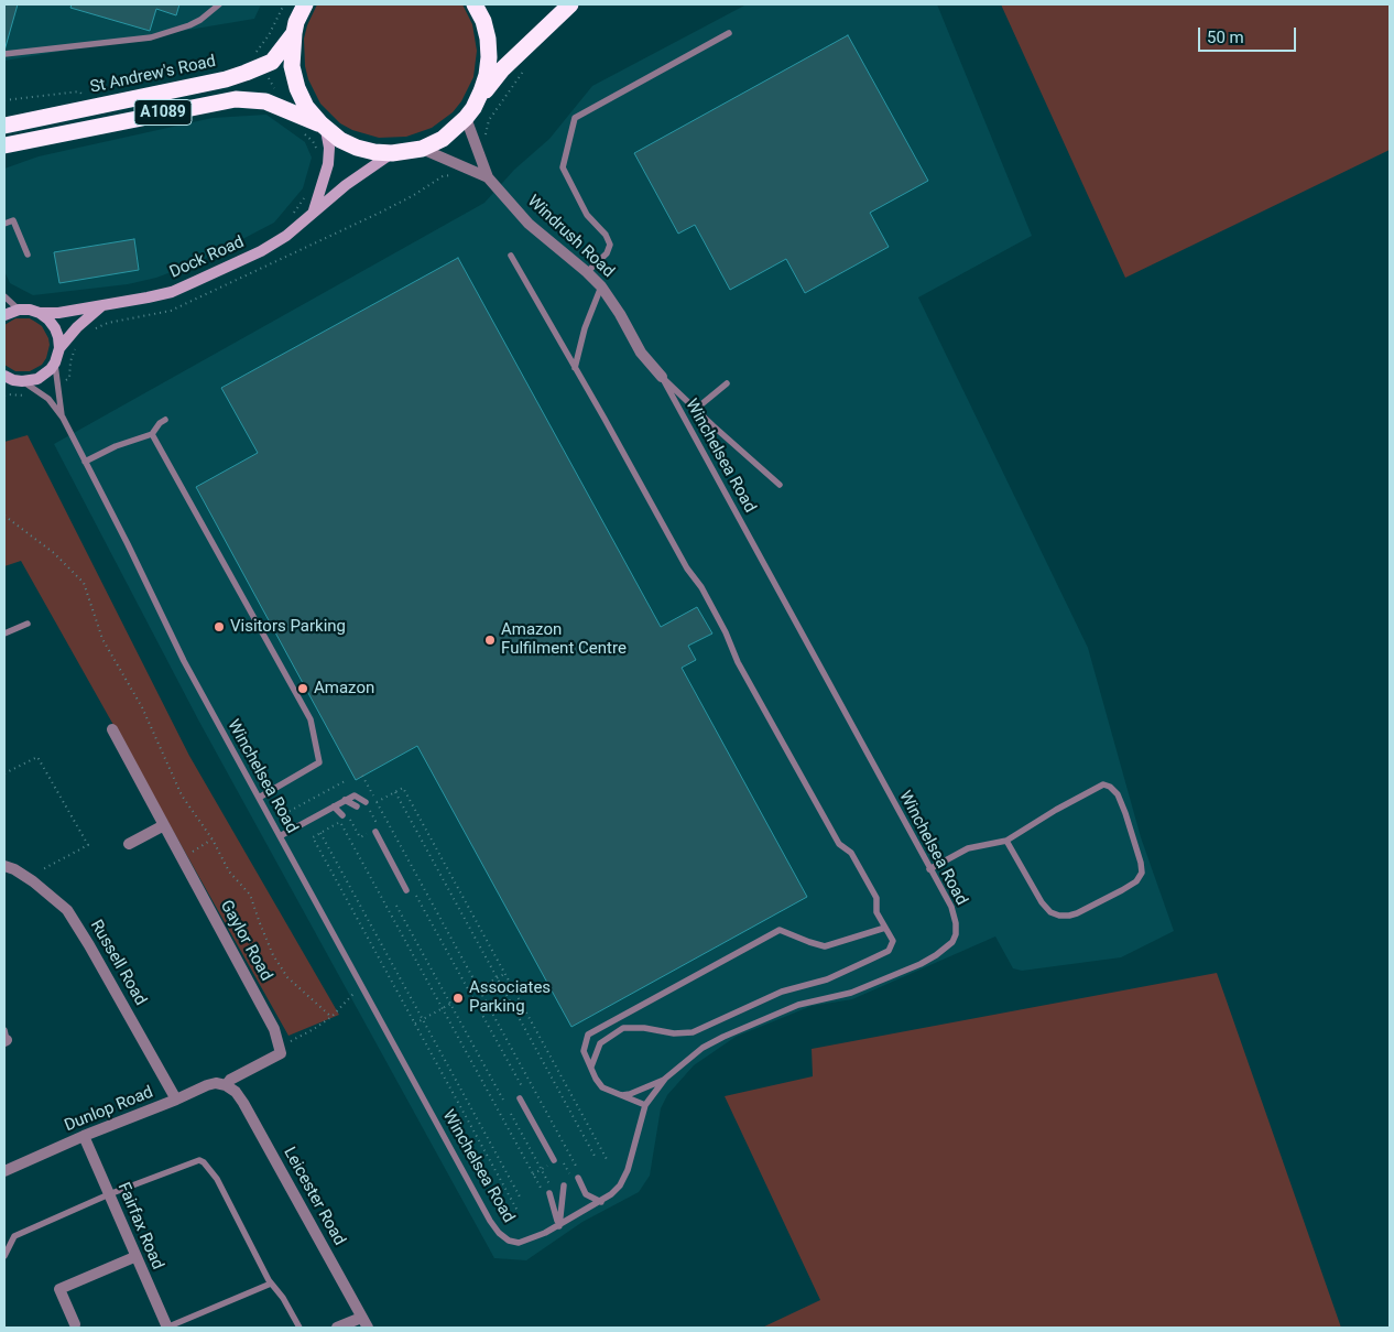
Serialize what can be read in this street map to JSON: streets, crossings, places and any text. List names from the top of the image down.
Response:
{
  "streets": {
    "highway": ["St Andrew's Road", "A1089"],
    "street": [
      "Windrush Road",
      "Dock Road",
      "Gaylor Road",
      "Russell Road",
      "Dunlop Road",
      "Leicester Road",
      "Fairfax Road"
    ],
    "lane": ["Winchelsea Road"]
  },
  "crossings": [
    ["A1089", "Dock Road"],
    ["Windrush Road", "Winchelsea Road"],
    ["Russell Road", "Dunlop Road"],
    ["Dunlop Road", "Leicester Road"],
    ["Dunlop Road", "Fairfax Road"]
  ],
  "places": [
    "Visitors Parking",
    "Amazon Fulfilment Centre",
    "Amazon",
    "Associates Parking"
  ],
  "scale_bar": "50 m"
}
